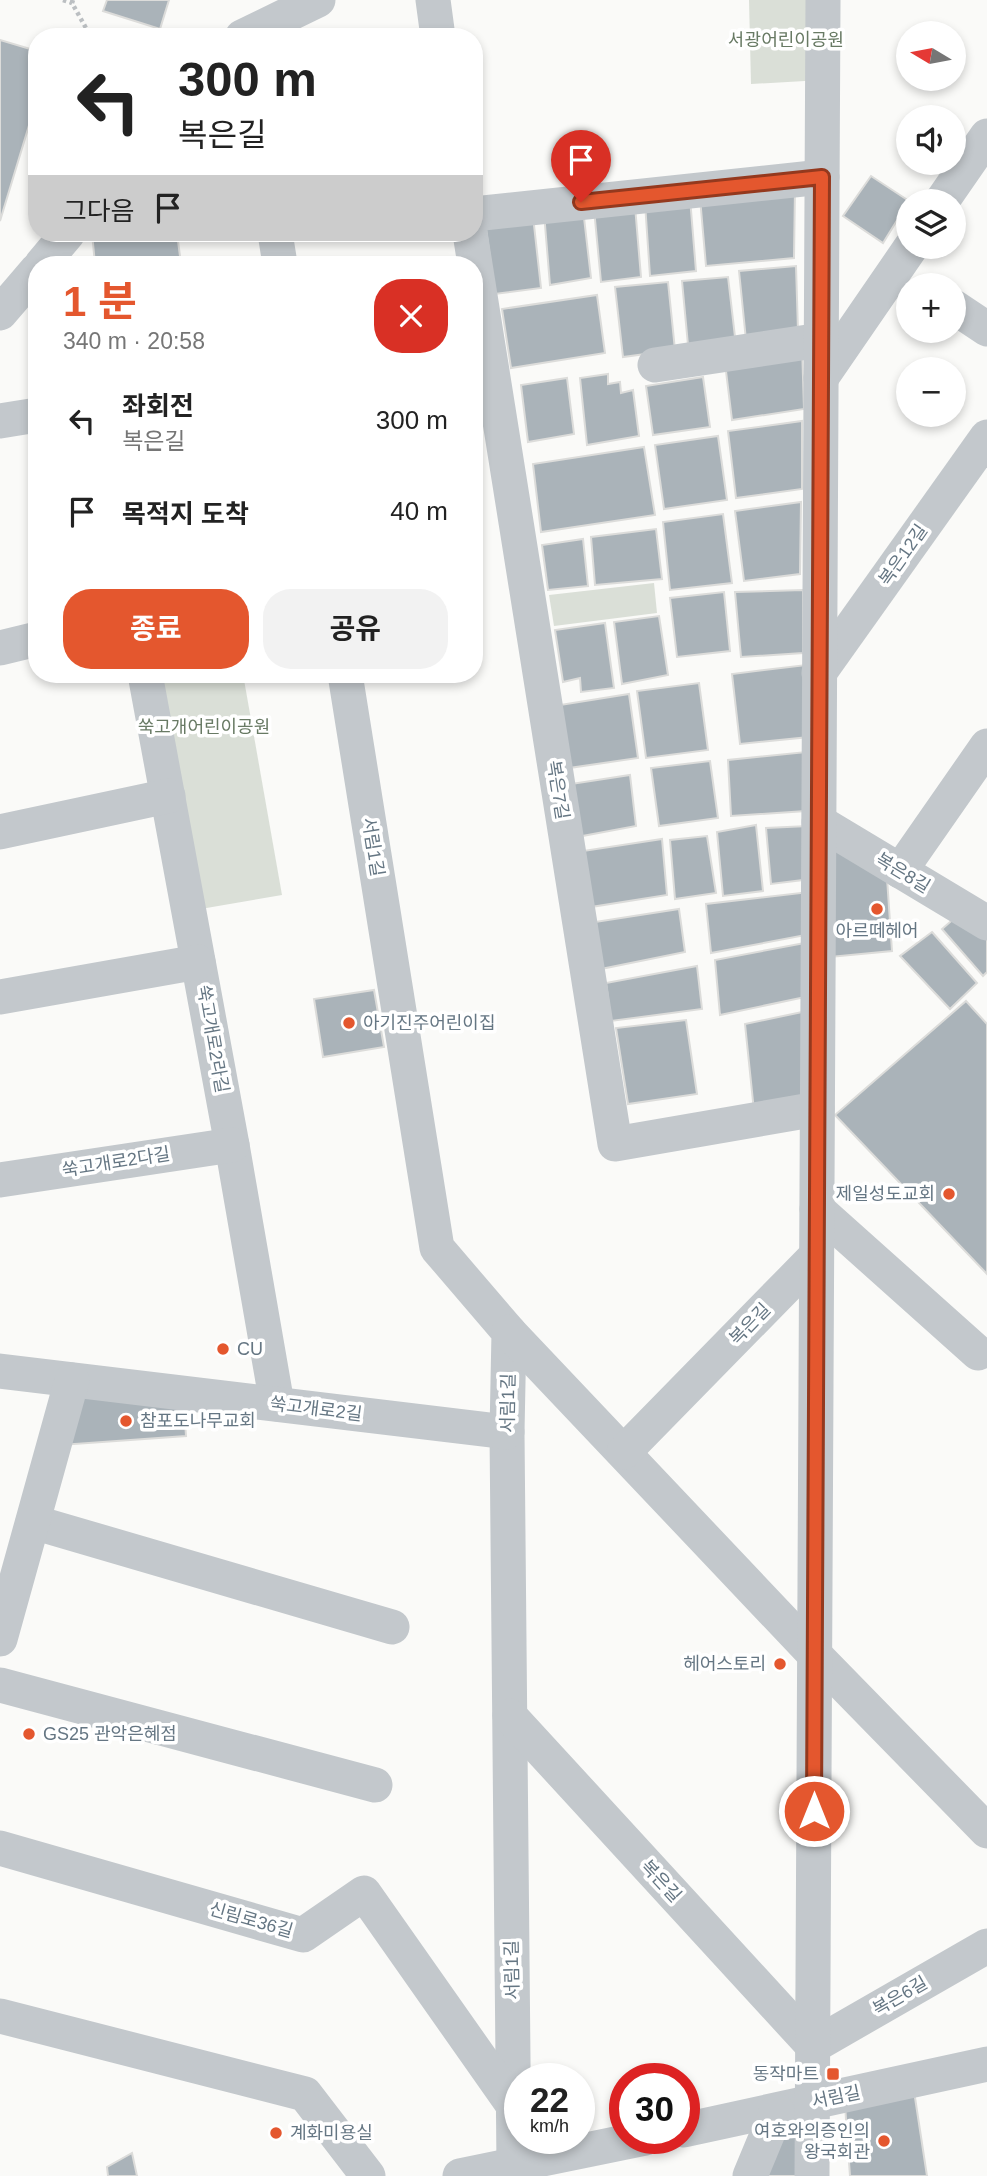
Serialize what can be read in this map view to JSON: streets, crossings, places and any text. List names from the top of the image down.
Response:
{
  "streets": {
    "street": [
      "복은12길",
      "복은7길",
      "서림1길",
      "복은8길",
      "쑥고개로2라길",
      "쑥고개로2다길",
      "복은길",
      "쑥고개로2길",
      "신림로36길",
      "복은6길",
      "서림길"
    ]
  },
  "crossings": [
    ["서림1길", "복은길"],
    ["서림1길", "쑥고개로2길"],
    ["쑥고개로2라길", "쑥고개로2다길"],
    ["쑥고개로2라길", "쑥고개로2길"],
    ["복은길", "복은6길"]
  ],
  "parks": ["서광어린이공원", "쑥고개어린이공원"],
  "places": {
    "other": [
      "아르떼헤어",
      "아기진주어린이집",
      "제일성도교회",
      "CU",
      "참포도나무교회",
      "헤어스토리",
      "GS25 관악은혜점",
      "계화미용실",
      "여호와의증인의 왕국회관"
    ],
    "transit": ["동작마트"]
  },
  "north": "left",
  "page": {
    "map_buttons": ["+", "−"],
    "turn": ["300 m", "복은길"],
    "then": "그다음",
    "heading": ["1 분", "340 m · 20:58"],
    "list": [
      {
        "name": "좌회전",
        "note": "복은길",
        "value": "300 m"
      },
      {
        "name": "목적지 도착",
        "value": "40 m"
      }
    ],
    "buttons": ["종료", "공유"],
    "speed": "22 km/h",
    "limit": "30"
  }
}
